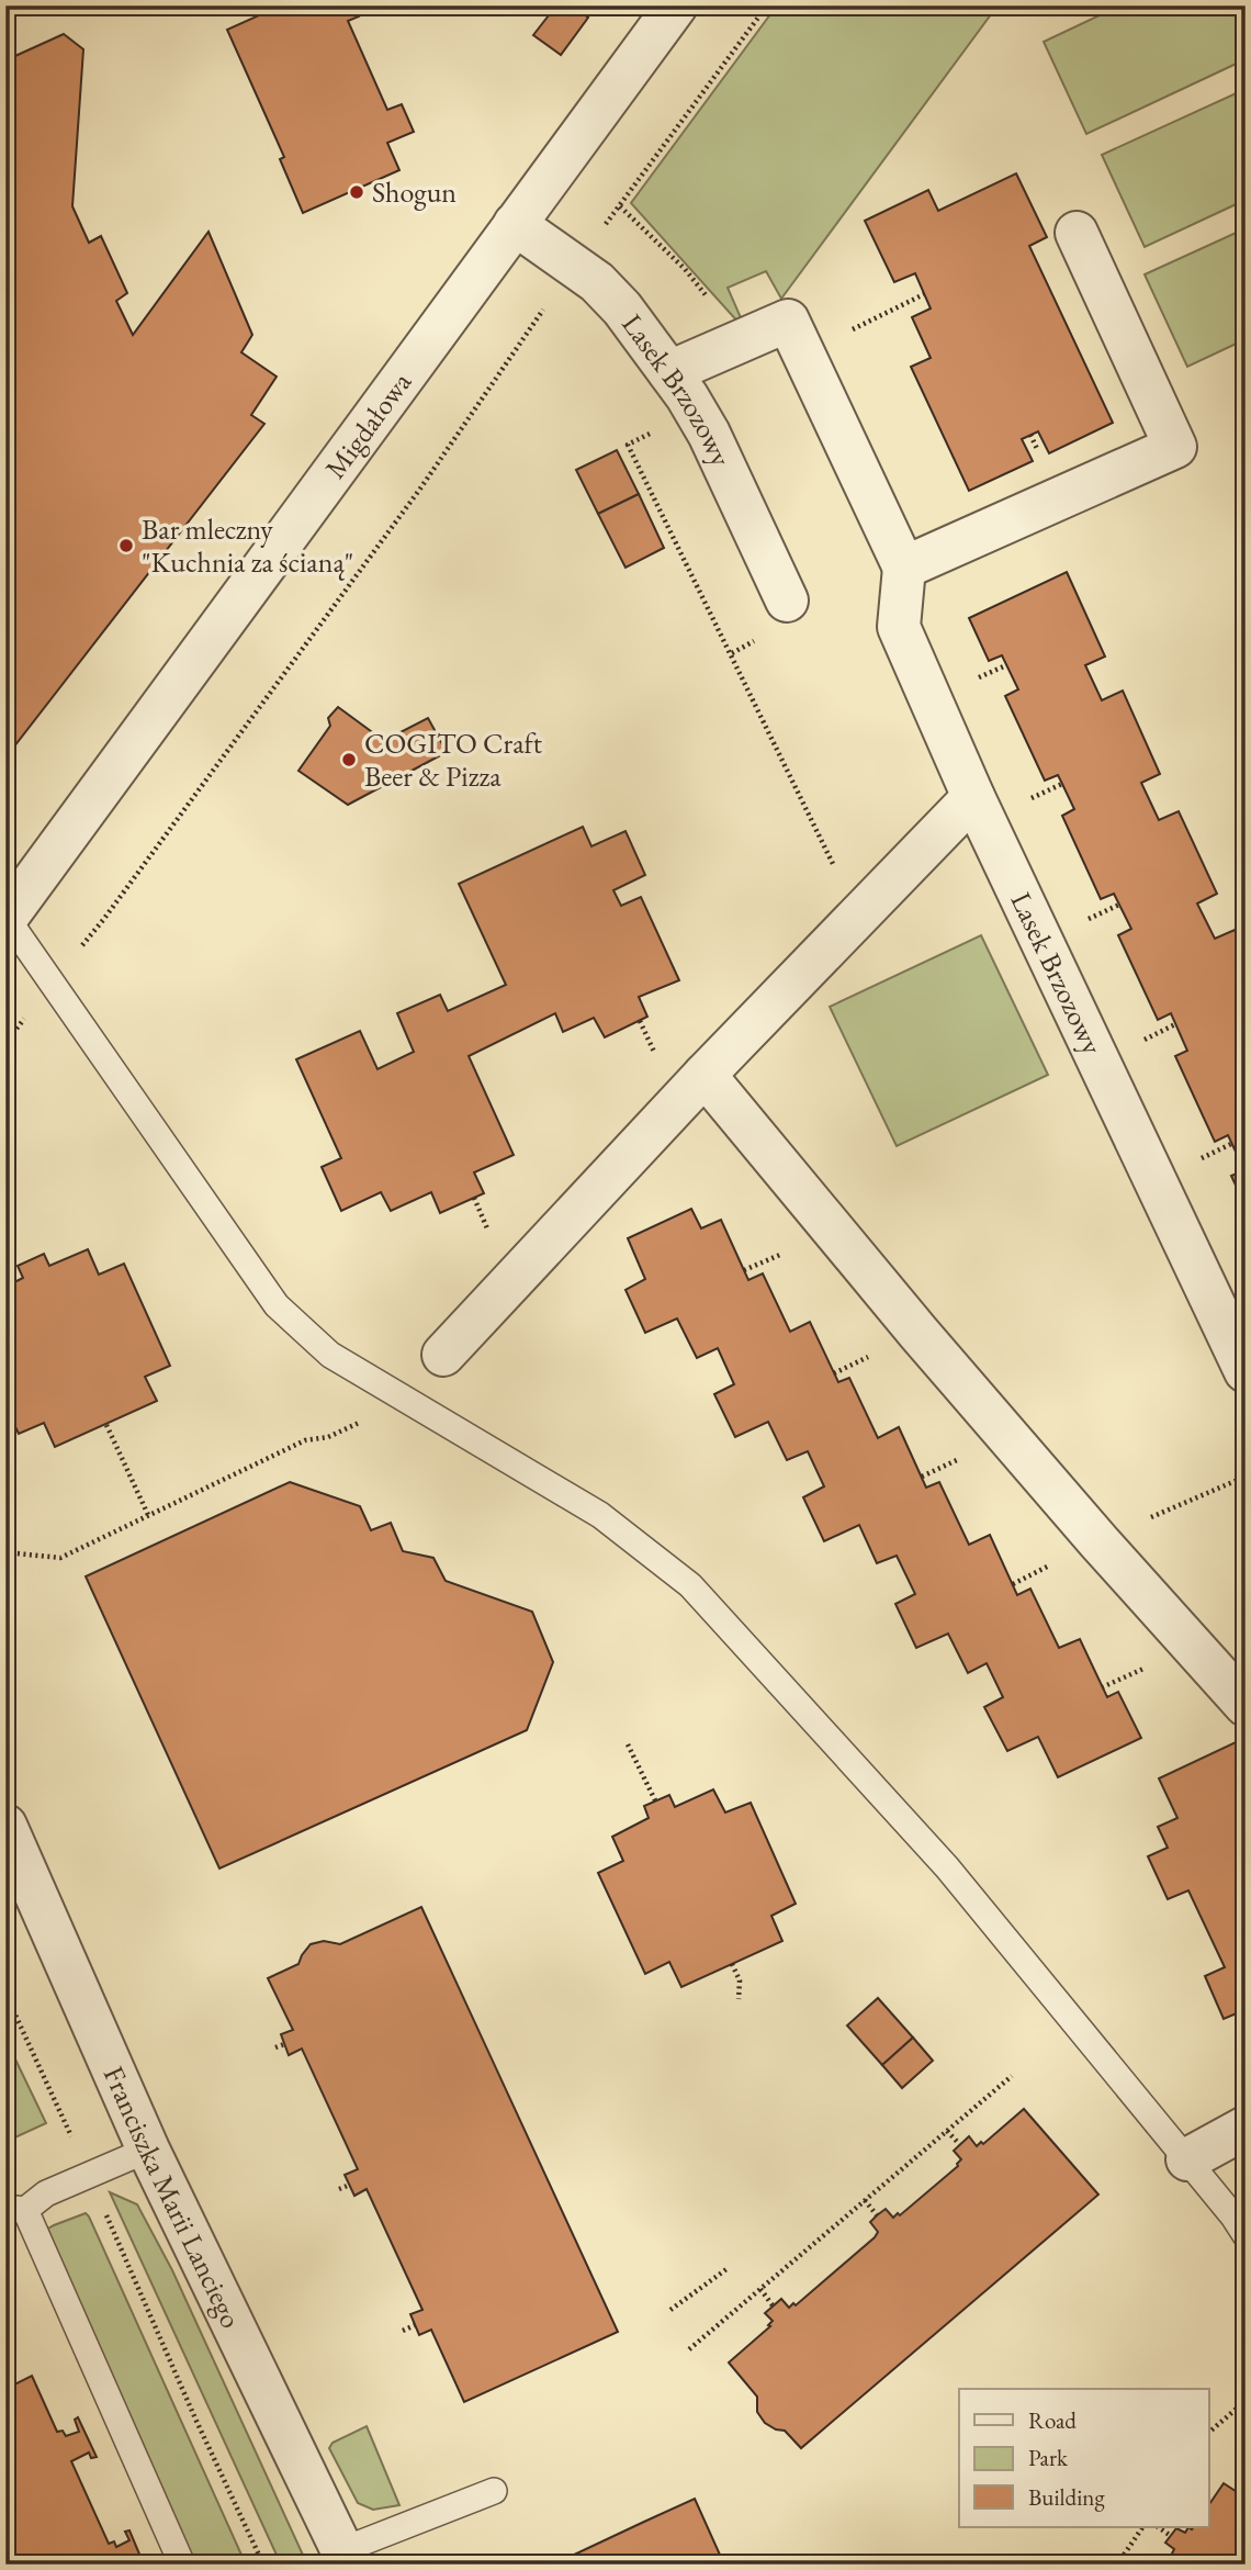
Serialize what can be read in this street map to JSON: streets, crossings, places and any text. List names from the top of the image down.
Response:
{
  "streets": {
    "street": ["Lasek Brzozowy", "Migdałowa", "Franciszka Marii Lanciego"]
  },
  "crossings": [
    ["Lasek Brzozowy", "Migdałowa"]
  ],
  "places": ["Shogun", "Bar mleczny \"Kuchnia za ścianą\"", "COGITO Craft Beer & Pizza"],
  "legend": ["Road", "Park", "Building"]
}
